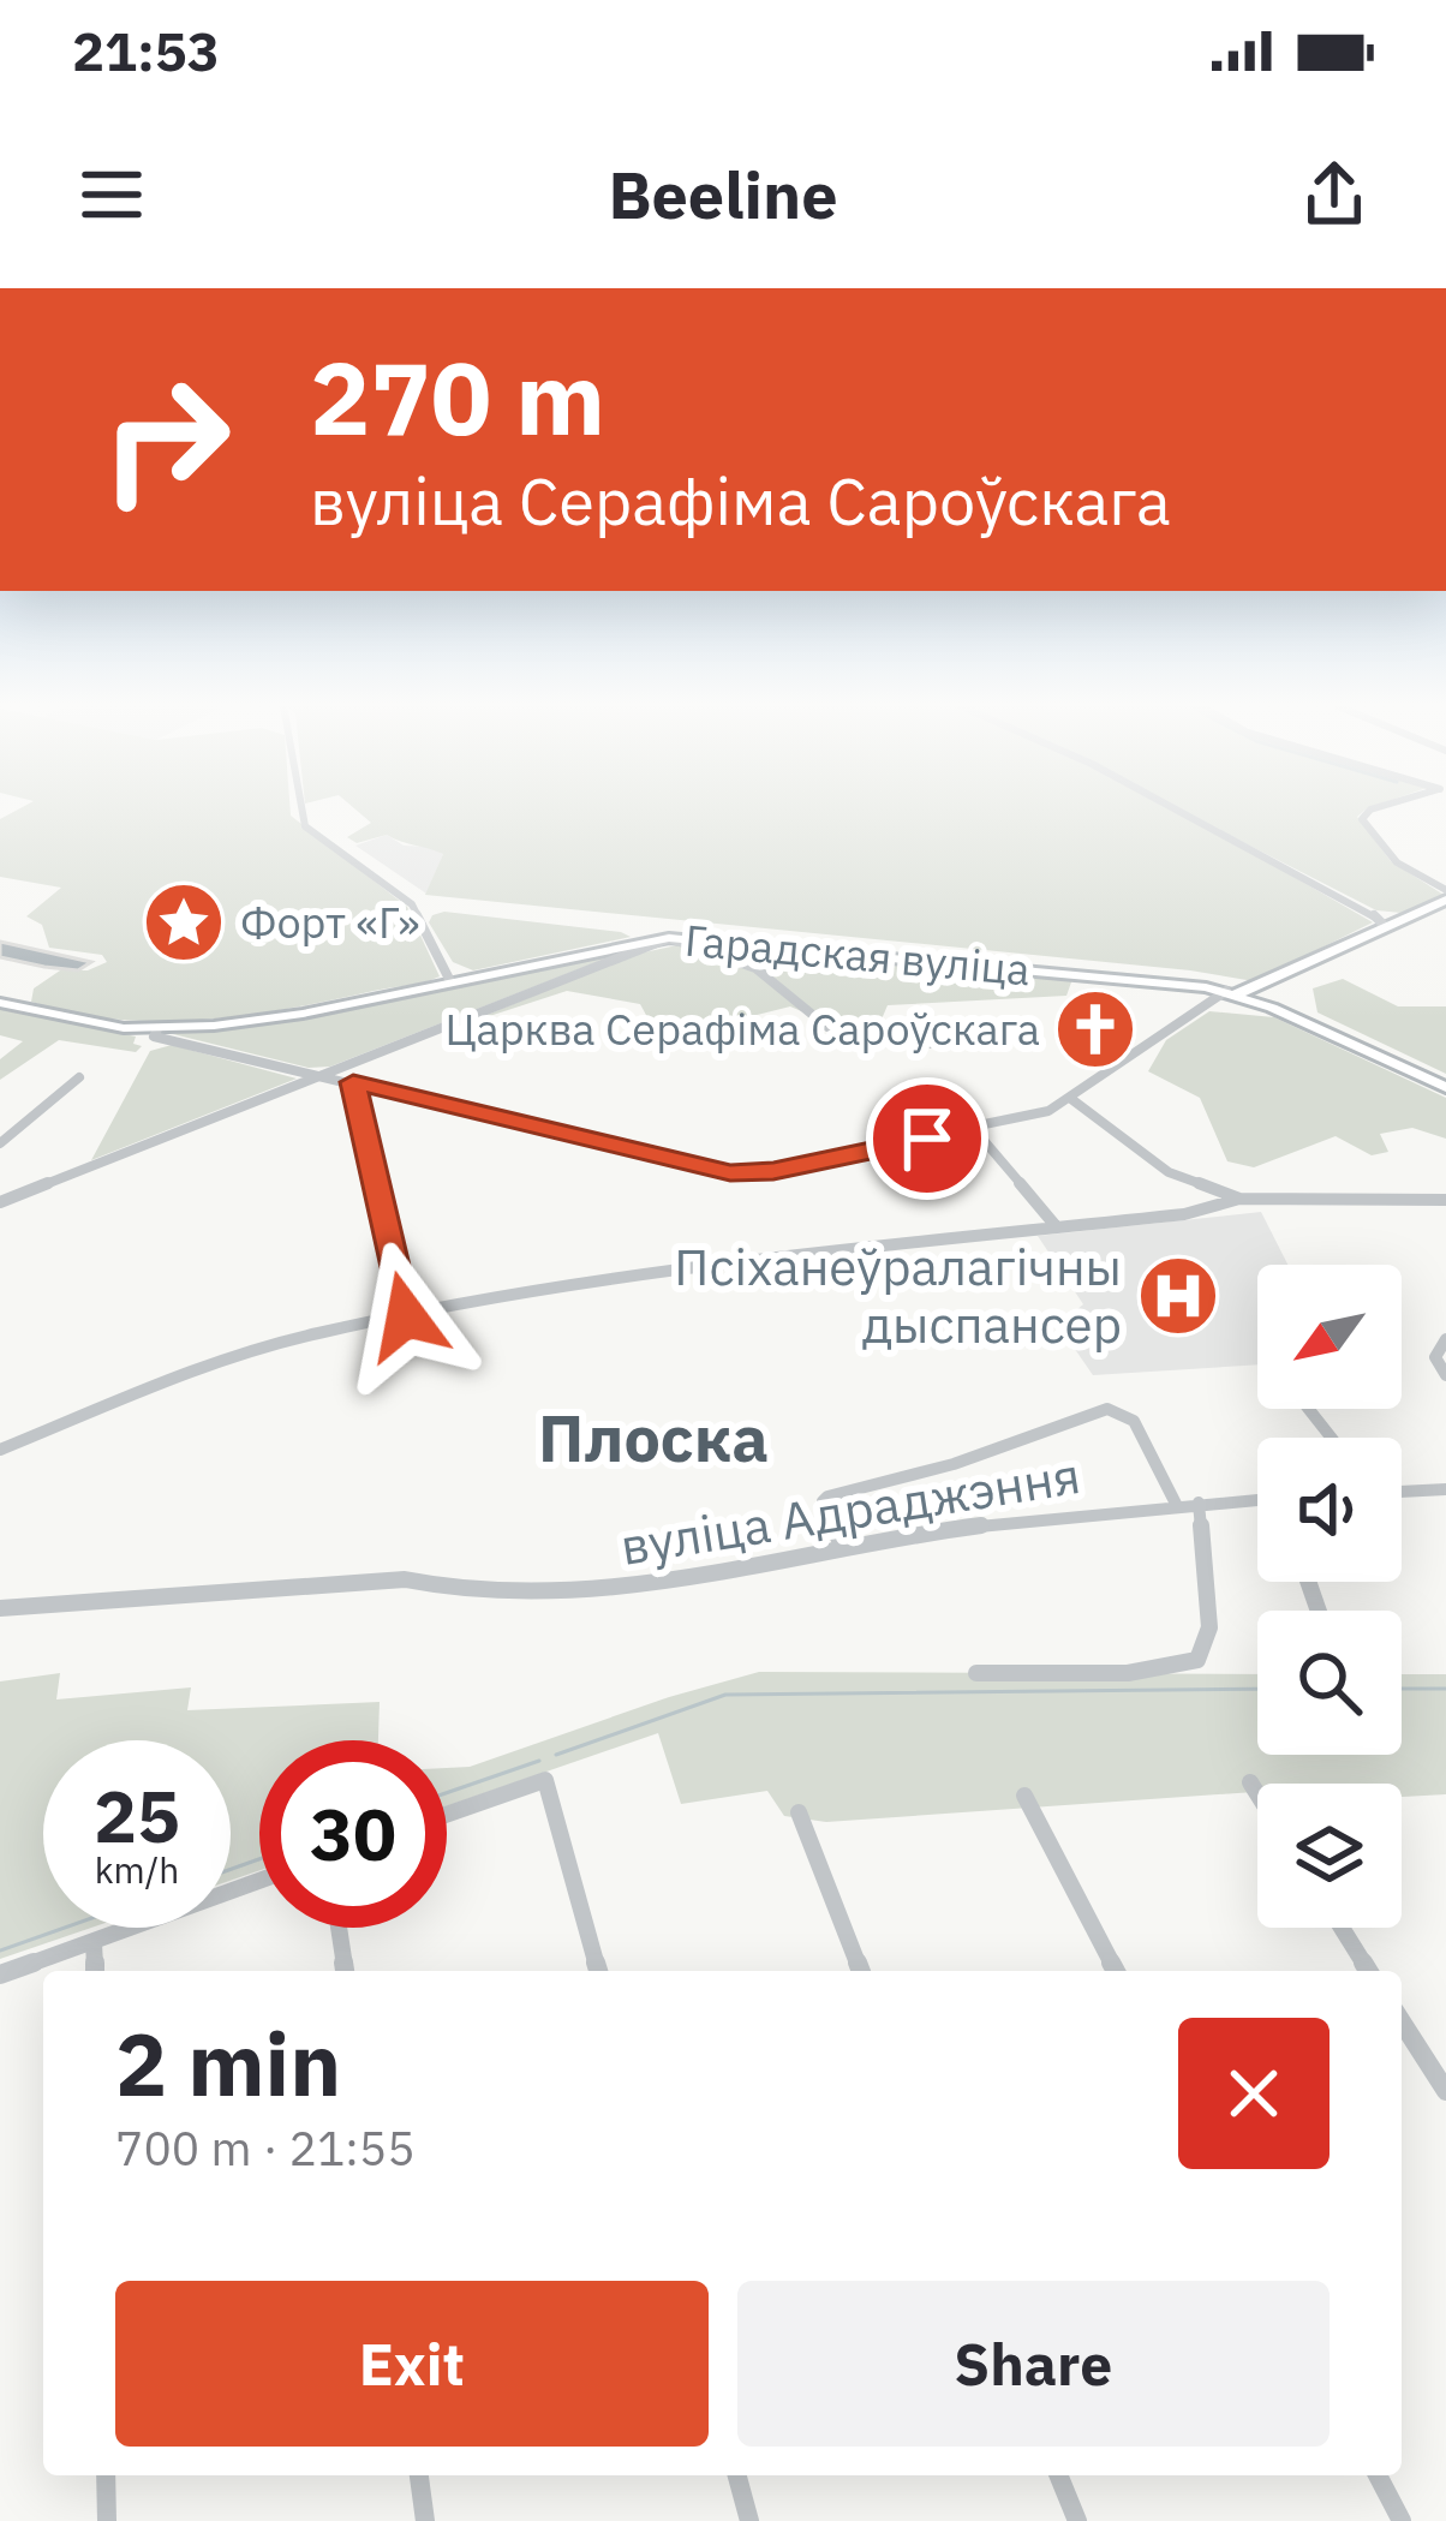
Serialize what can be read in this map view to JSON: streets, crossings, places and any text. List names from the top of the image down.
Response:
{
  "streets": {
    "main road": ["Гарадская вуліца"],
    "street": ["вуліца Адраджэння"]
  },
  "districts": ["Плоска"],
  "places": {
    "place": ["Форт «Г»"],
    "church": ["Царква Серафіма Сароўскага"],
    "hospital": ["Псіханеўралагічны дыспансер"]
  },
  "north": "bottom left",
  "page": {
    "status": "21:53",
    "header": "Beeline",
    "turn": ["270 m", "вуліца Серафіма Сароўскага"],
    "speed": "25 km/h",
    "limit": "30",
    "heading": ["2 min", "700 m · 21:55"],
    "buttons": ["Exit", "Share"]
  }
}
